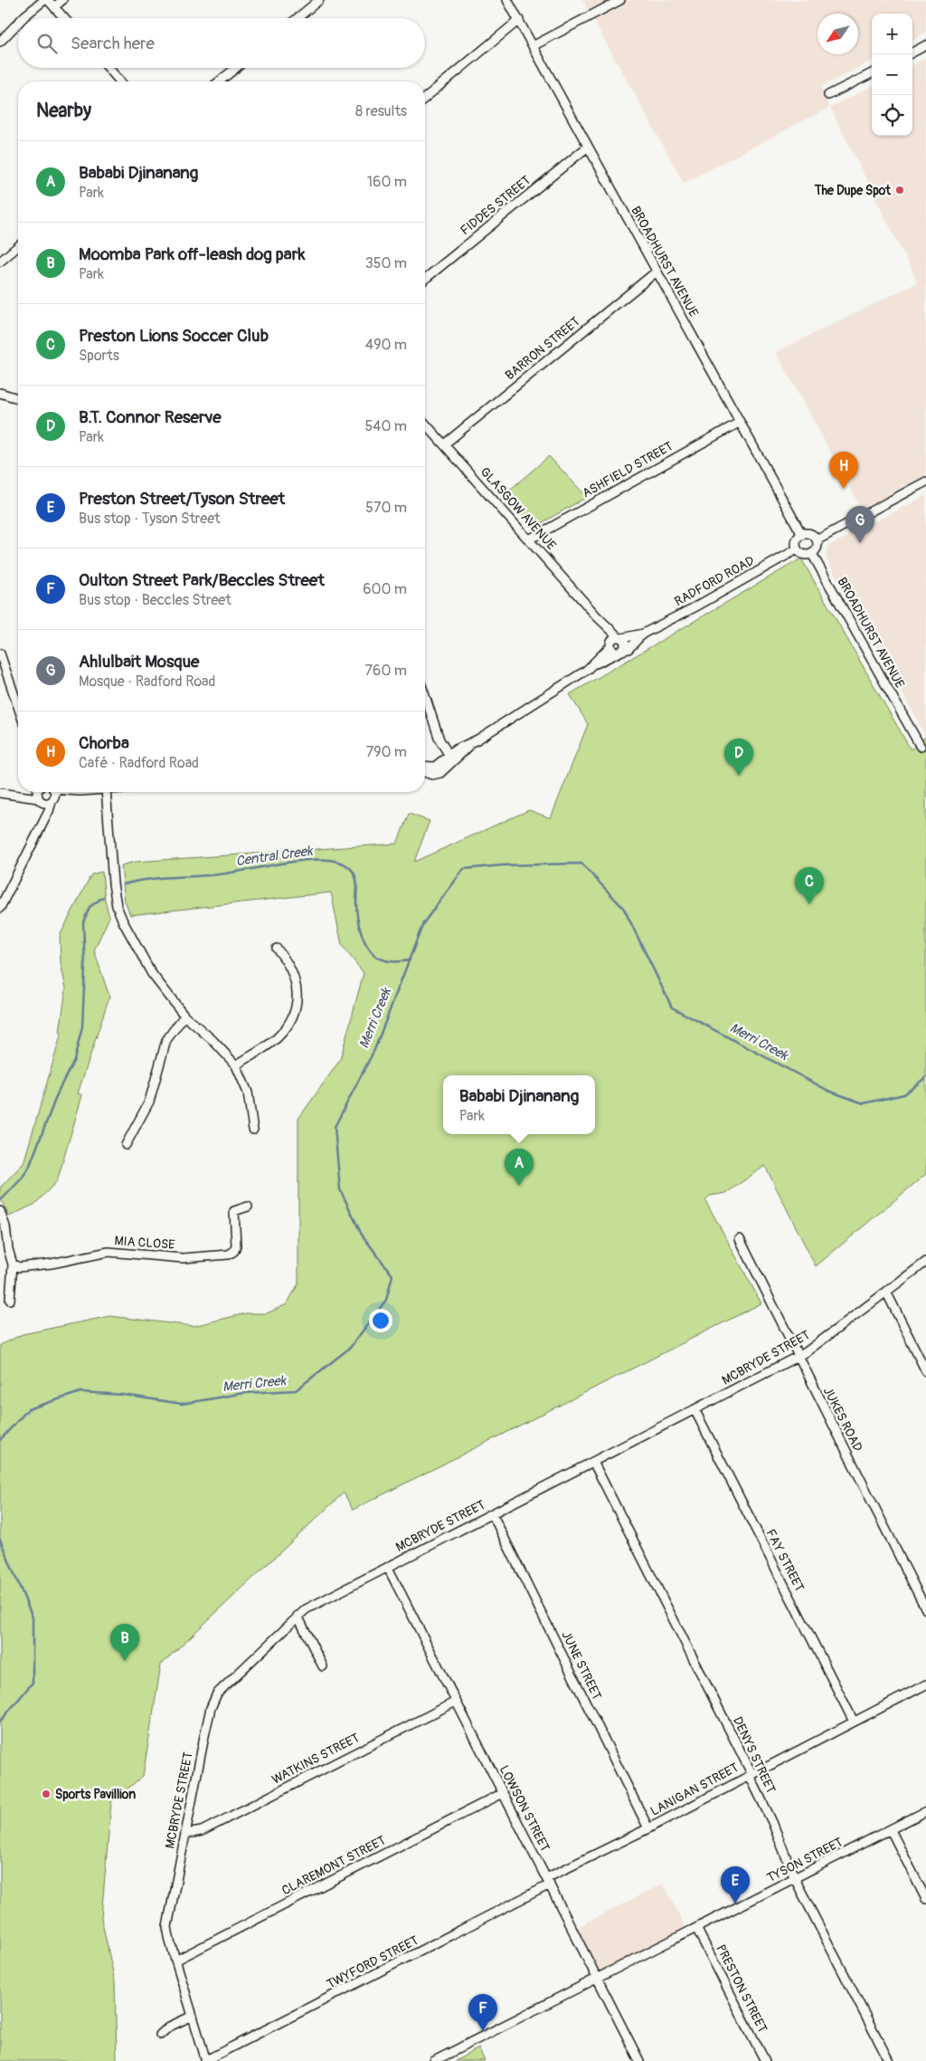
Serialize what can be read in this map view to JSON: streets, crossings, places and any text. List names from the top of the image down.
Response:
{
  "streets": {
    "street": [
      "FIDDES STREET",
      "BROADHURST AVENUE",
      "BARRON STREET",
      "ASHFIELD STREET",
      "GLASGOW AVENUE",
      "RADFORD ROAD",
      "MIA CLOSE",
      "MCBRYDE STREET",
      "JUKES ROAD",
      "FAY STREET",
      "JUNE STREET",
      "DENYS STREET",
      "WATKINS STREET",
      "LANIGAN STREET",
      "LOWSON STREET",
      "TYSON STREET",
      "CLAREMONT STREET",
      "TWYFORD STREET",
      "PRESTON STREET"
    ]
  },
  "crossings": [
    ["FIDDES STREET", "BROADHURST AVENUE"],
    ["BROADHURST AVENUE", "BARRON STREET"],
    ["BROADHURST AVENUE", "ASHFIELD STREET"],
    ["BROADHURST AVENUE", "RADFORD ROAD"],
    ["BARRON STREET", "GLASGOW AVENUE"],
    ["ASHFIELD STREET", "GLASGOW AVENUE"],
    ["GLASGOW AVENUE", "RADFORD ROAD"],
    ["MCBRYDE STREET", "JUKES ROAD"],
    ["MCBRYDE STREET", "FAY STREET"],
    ["MCBRYDE STREET", "JUNE STREET"],
    ["MCBRYDE STREET", "DENYS STREET"],
    ["MCBRYDE STREET", "WATKINS STREET"],
    ["MCBRYDE STREET", "LOWSON STREET"],
    ["MCBRYDE STREET", "CLAREMONT STREET"],
    ["MCBRYDE STREET", "TWYFORD STREET"],
    ["FAY STREET", "LANIGAN STREET"],
    ["JUNE STREET", "LANIGAN STREET"],
    ["DENYS STREET", "LANIGAN STREET"],
    ["DENYS STREET", "TYSON STREET"],
    ["WATKINS STREET", "LOWSON STREET"],
    ["LANIGAN STREET", "LOWSON STREET"],
    ["LANIGAN STREET", "TWYFORD STREET"],
    ["LOWSON STREET", "TYSON STREET"],
    ["LOWSON STREET", "CLAREMONT STREET"],
    ["LOWSON STREET", "TWYFORD STREET"],
    ["TYSON STREET", "PRESTON STREET"]
  ],
  "water": ["Central Creek", "Merri Creek"],
  "places": ["The Dupe Spot", "Sports Pavillion"],
  "north": "bottom left",
  "page": {
    "map_buttons": ["+", "−"],
    "search": "Search here",
    "heading": ["Nearby", "8 results"],
    "list": [
      {
        "mark": "A",
        "name": "Bababi Djinanang",
        "note": "Park",
        "value": "160 m"
      },
      {
        "mark": "B",
        "name": "Moomba Park off-leash dog park",
        "note": "Park",
        "value": "350 m"
      },
      {
        "mark": "C",
        "name": "Preston Lions Soccer Club",
        "note": "Sports",
        "value": "490 m"
      },
      {
        "mark": "D",
        "name": "B.T. Connor Reserve",
        "note": "Park",
        "value": "540 m"
      },
      {
        "mark": "E",
        "name": "Preston Street/Tyson Street",
        "note": "Bus stop · Tyson Street",
        "value": "570 m"
      },
      {
        "mark": "F",
        "name": "Oulton Street Park/Beccles Street",
        "note": "Bus stop · Beccles Street",
        "value": "600 m"
      },
      {
        "mark": "G",
        "name": "Ahlulbait Mosque",
        "note": "Mosque · Radford Road",
        "value": "760 m"
      },
      {
        "mark": "H",
        "name": "Chorba",
        "note": "Café · Radford Road",
        "value": "790 m"
      }
    ],
    "pins": [
      "H",
      "G",
      "D",
      "C",
      "A",
      "B",
      "E",
      "F"
    ],
    "popup": ["Bababi Djinanang", "Park"]
  }
}
